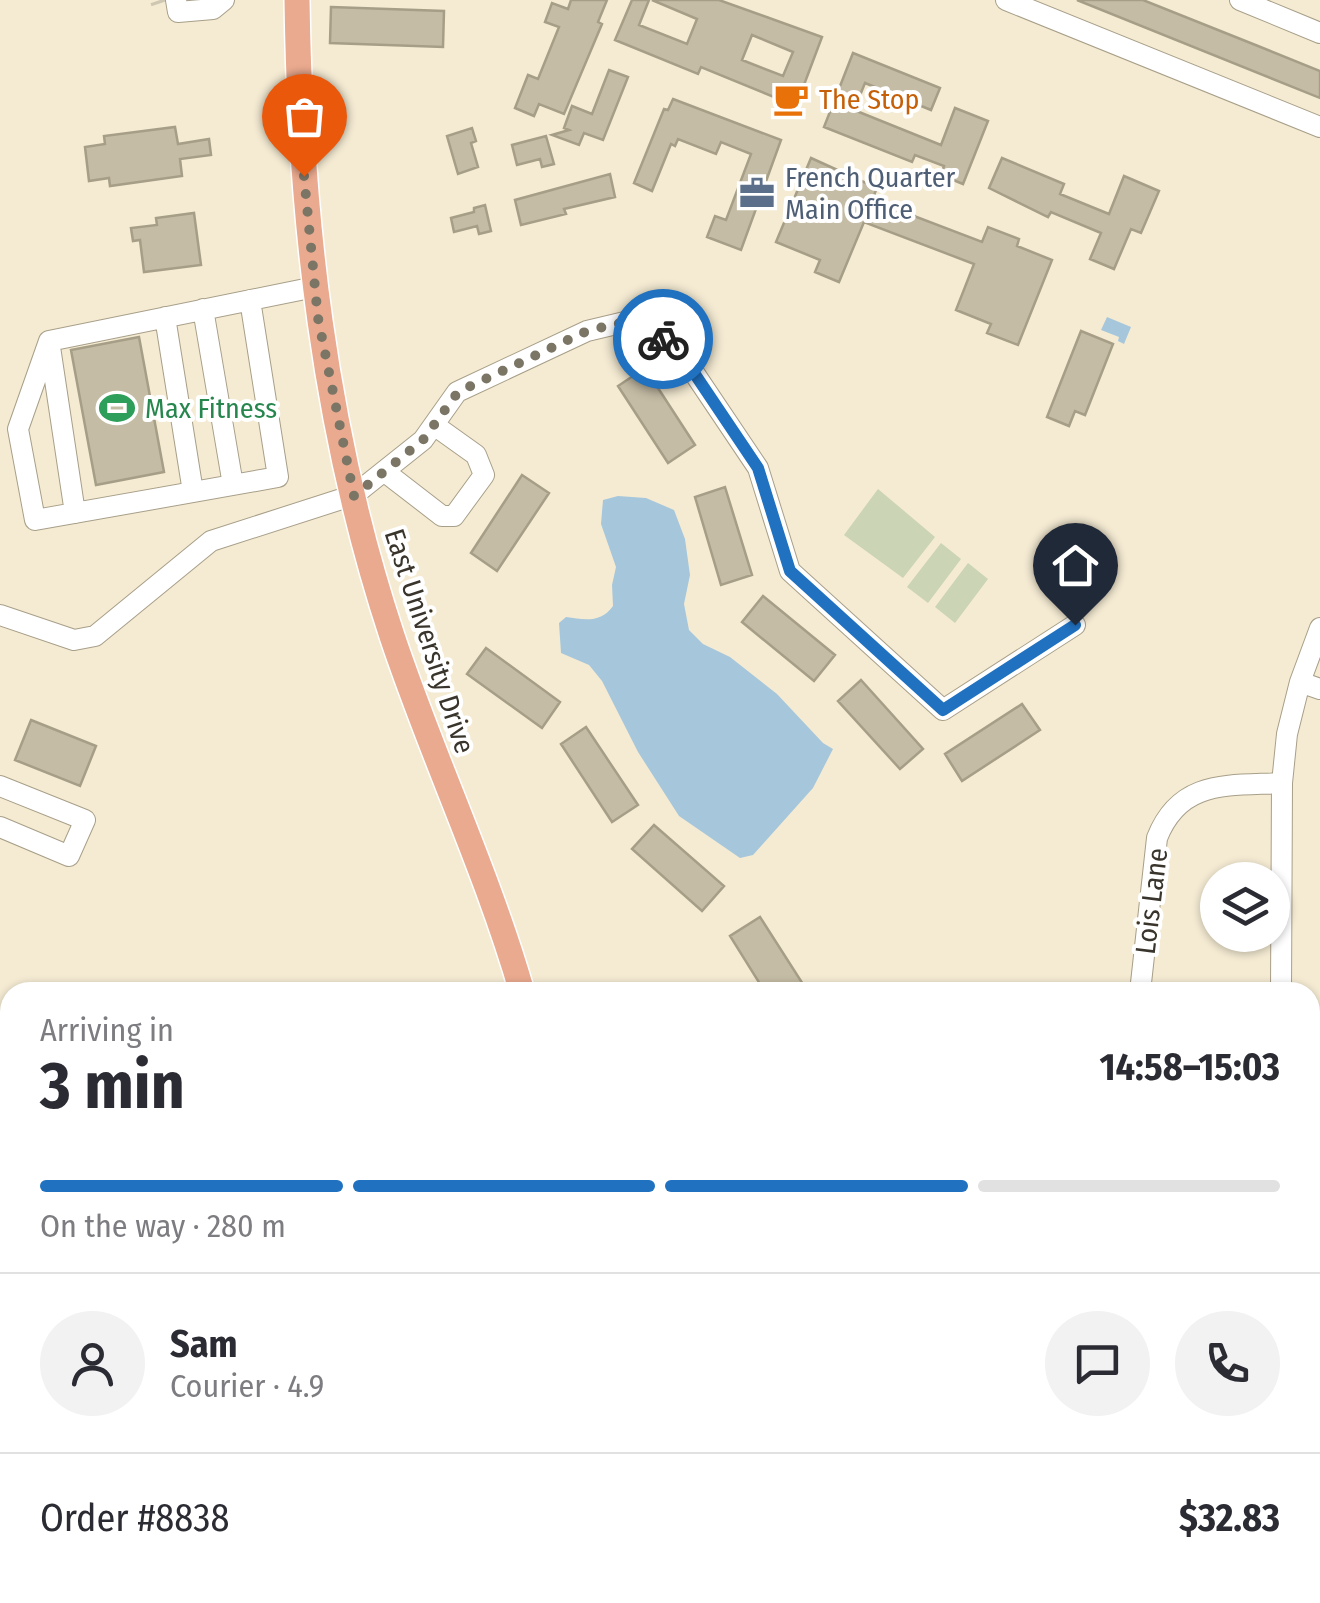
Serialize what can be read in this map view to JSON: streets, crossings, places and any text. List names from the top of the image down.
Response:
{
  "streets": {
    "main road": ["East University Drive"],
    "street": ["Lois Lane"]
  },
  "places": {
    "cafe": ["The Stop"],
    "office": ["French Quarter Main Office"],
    "sports": ["Max Fitness"]
  },
  "page": {
    "heading": ["3 min", "Arriving in", "14:58–15:03"],
    "panel": [
      "Sam",
      "Courier · 4.9",
      "Order #8838",
      "$32.83"
    ],
    "bar": "On the way · 280 m"
  }
}
